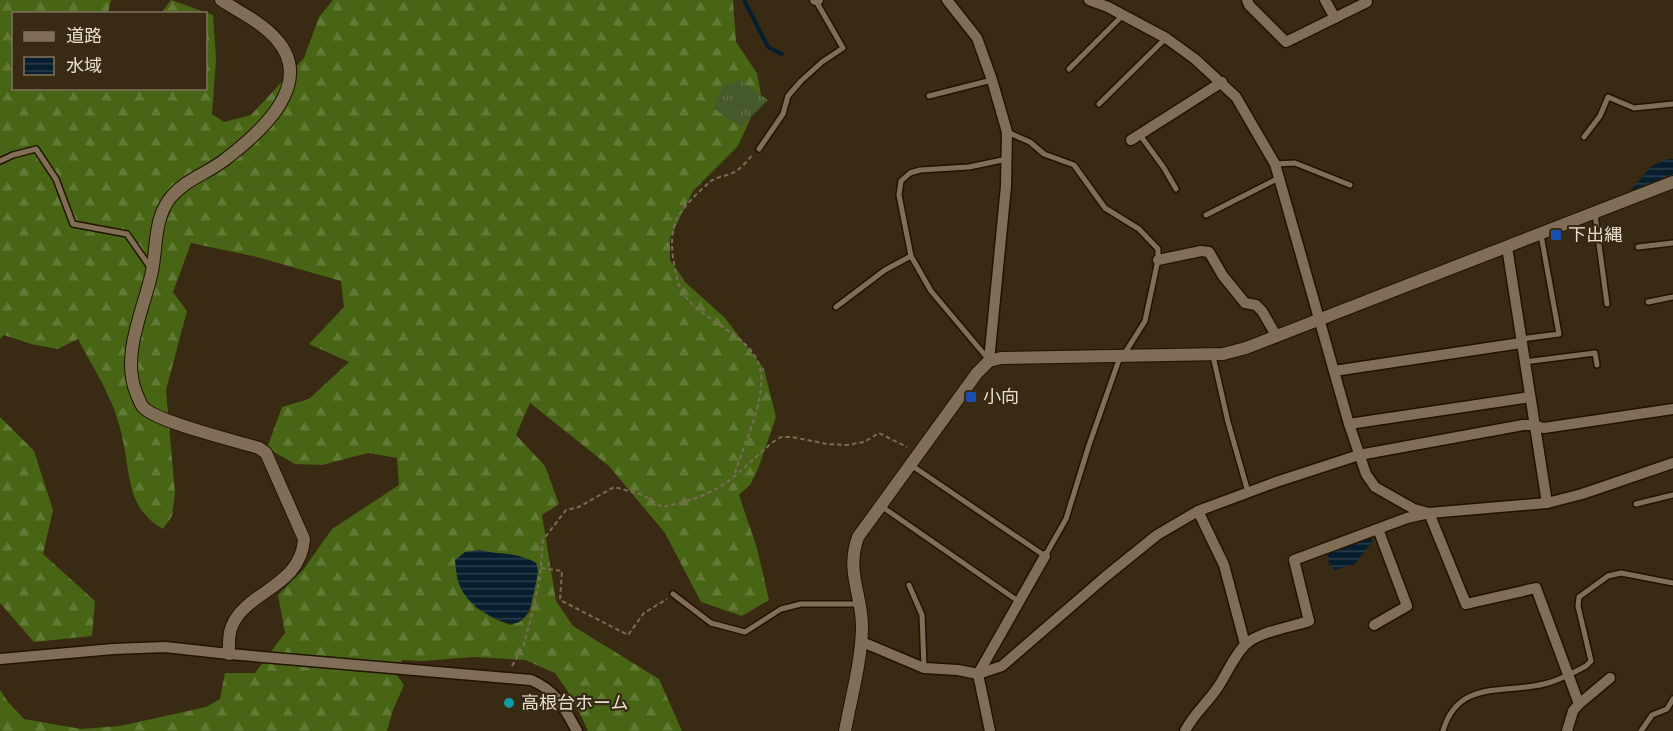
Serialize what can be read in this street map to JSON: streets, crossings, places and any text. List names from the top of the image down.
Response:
{
  "places": {
    "transit": ["下出縄", "小向"],
    "other": ["高根台ホーム"]
  },
  "legend": ["道路", "水域"]
}
